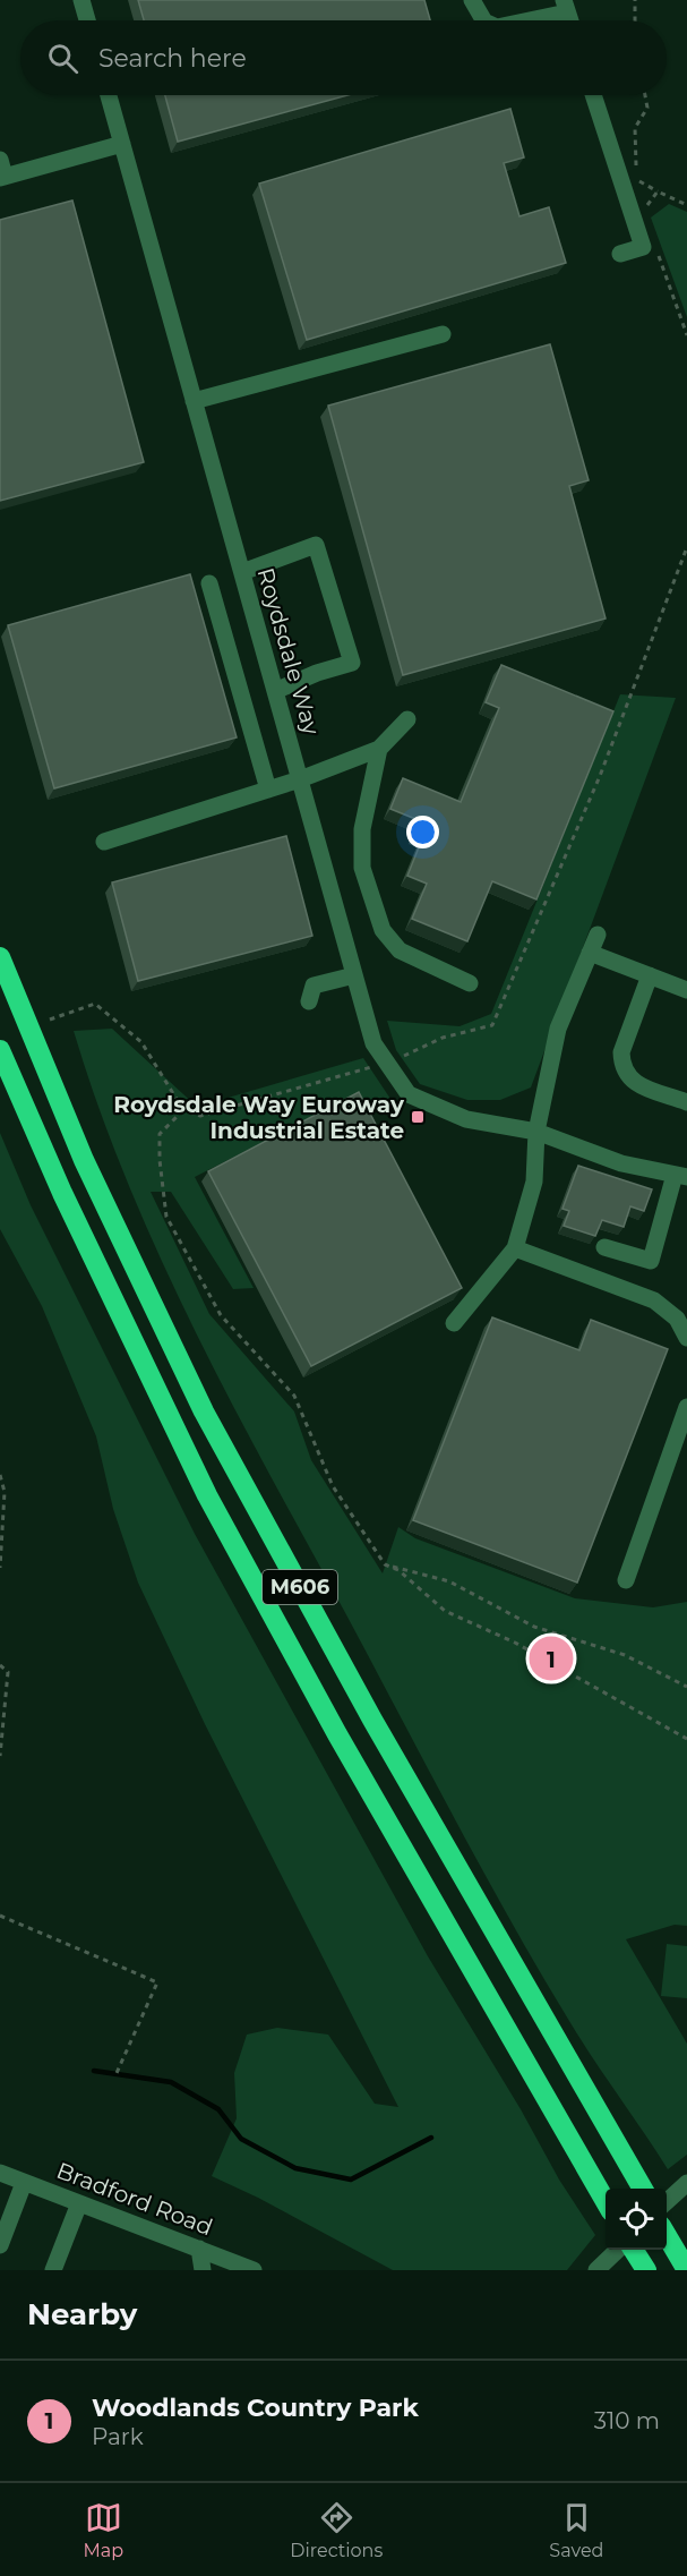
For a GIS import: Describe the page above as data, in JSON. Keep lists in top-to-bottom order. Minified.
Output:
{"streets":{"highway":["M606"],"street":["Roydsdale Way","Bradford Road"]},"places":{"transit":["Roydsdale Way Euroway Industrial Estate"]},"page":{"search":"Search here","pins":"1","heading":"Nearby","list":[{"mark":"1","name":"Woodlands Country Park","note":"Park","value":"310 m"}],"nav":["Map","Directions","Saved"]}}
